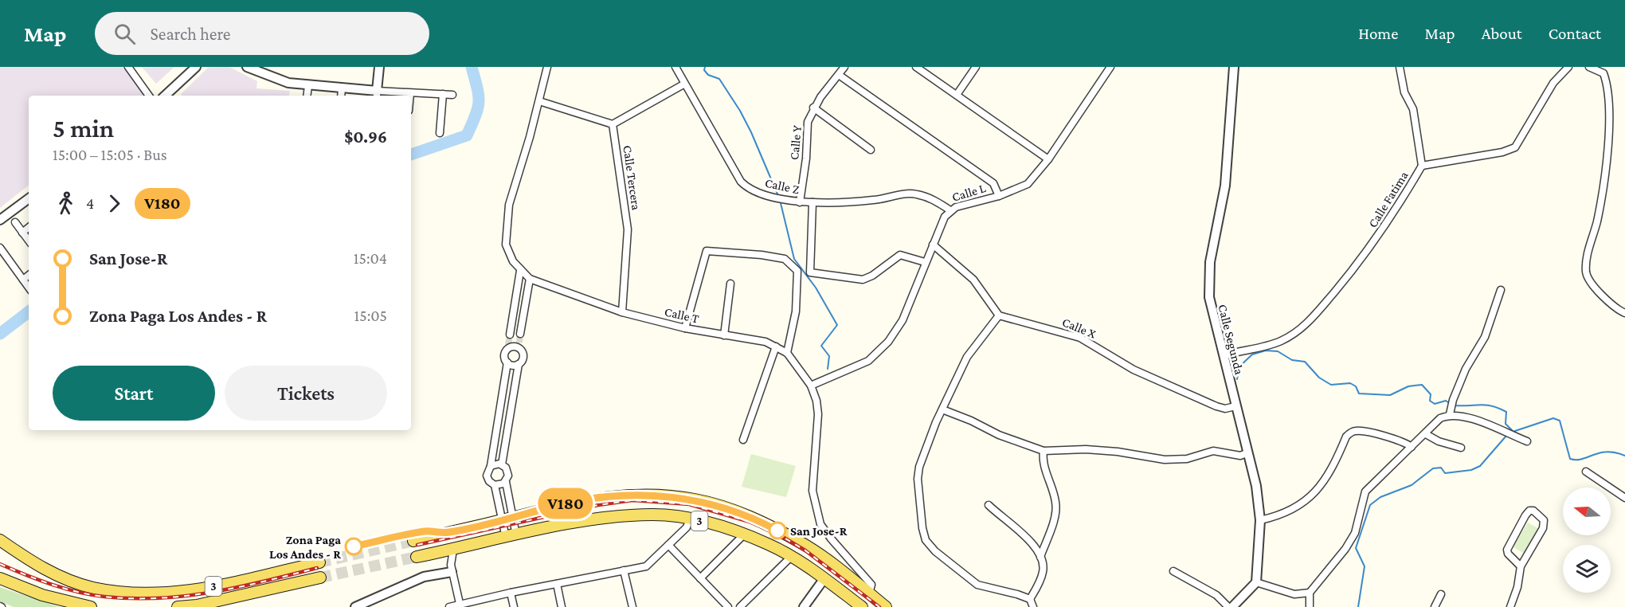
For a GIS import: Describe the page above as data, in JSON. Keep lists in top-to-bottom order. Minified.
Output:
{"streets":{"main road":["3"],"street":["Calle Y","Calle Tercera","Calle Z","Calle L","Calle Fatima","Calle T","Calle X","Calle Segunda"]},"crossings":[["Calle Y","Calle Z"],["Calle Tercera","Calle T"],["Calle Z","Calle L"],["Calle L","Calle T"],["Calle Fatima","Calle Segunda"],["Calle T","3"],["Calle X","Calle Segunda"]],"places":["San Jose-R","Zona Paga Los Andes - R"],"lines":["bus line V180"],"north":"left","page":{"header":"Map","search":"Search here","nav":["Home","Map","About","Contact"],"on_map":"V180","heading":["5 min","15:00 – 15:05 · Bus","$0.96"],"legs":["4","V180"],"list":[{"name":"San Jose-R","value":"15:04"},{"name":"Zona Paga Los Andes - R","value":"15:05"}],"buttons":["Start","Tickets"]}}
